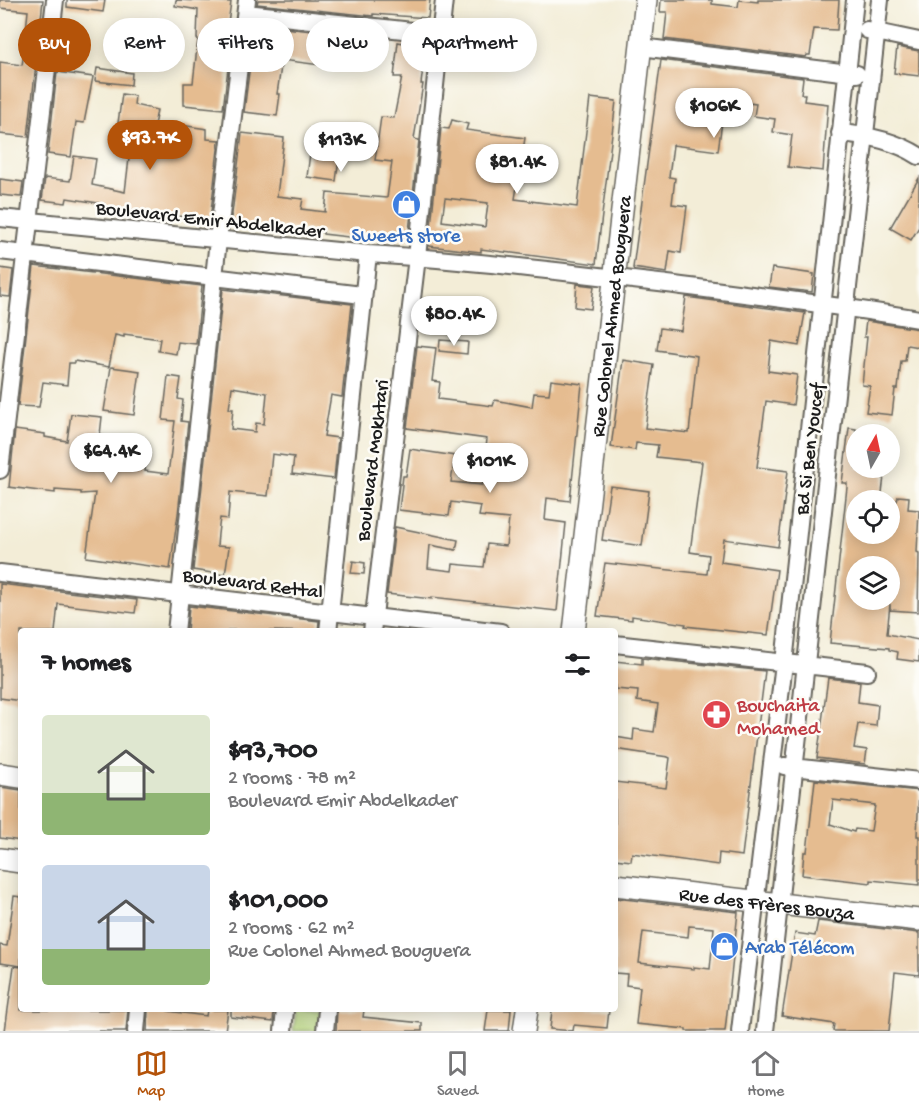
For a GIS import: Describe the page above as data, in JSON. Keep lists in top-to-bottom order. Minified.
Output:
{"streets":{"main road":["Rue Colonel Ahmed Bouguera","Rue des Frères Bouza"],"street":["Boulevard Emir Abdelkader","Bd Si Ben Youcef","Boulevard Mokhtari","Boulevard Rettal"]},"crossings":[["Boulevard Emir Abdelkader","Rue Colonel Ahmed Bouguera"],["Boulevard Emir Abdelkader","Bd Si Ben Youcef"],["Boulevard Emir Abdelkader","Boulevard Mokhtari"],["Bd Si Ben Youcef","Rue des Frères Bouza"],["Boulevard Mokhtari","Boulevard Rettal"]],"places":{"shop":["Sweets store","Arab Télécom"],"pharmacy":["Bouchaita Mohamed"]},"north":"top","page":{"chip":["Buy","Rent","Filters","New","Apartment"],"price":["$106K","$93.7K","$113K","$81.4K","$80.4K","$64.4K","$101K"],"heading":"7 homes","list":[{"name":"$93,700","note":"2 rooms · 78 m² · Boulevard Emir Abdelkader"},{"name":"$101,000","note":"2 rooms · 62 m² · Rue Colonel Ahmed Bouguera"}],"tabs":["Map","Saved","Home"]}}
